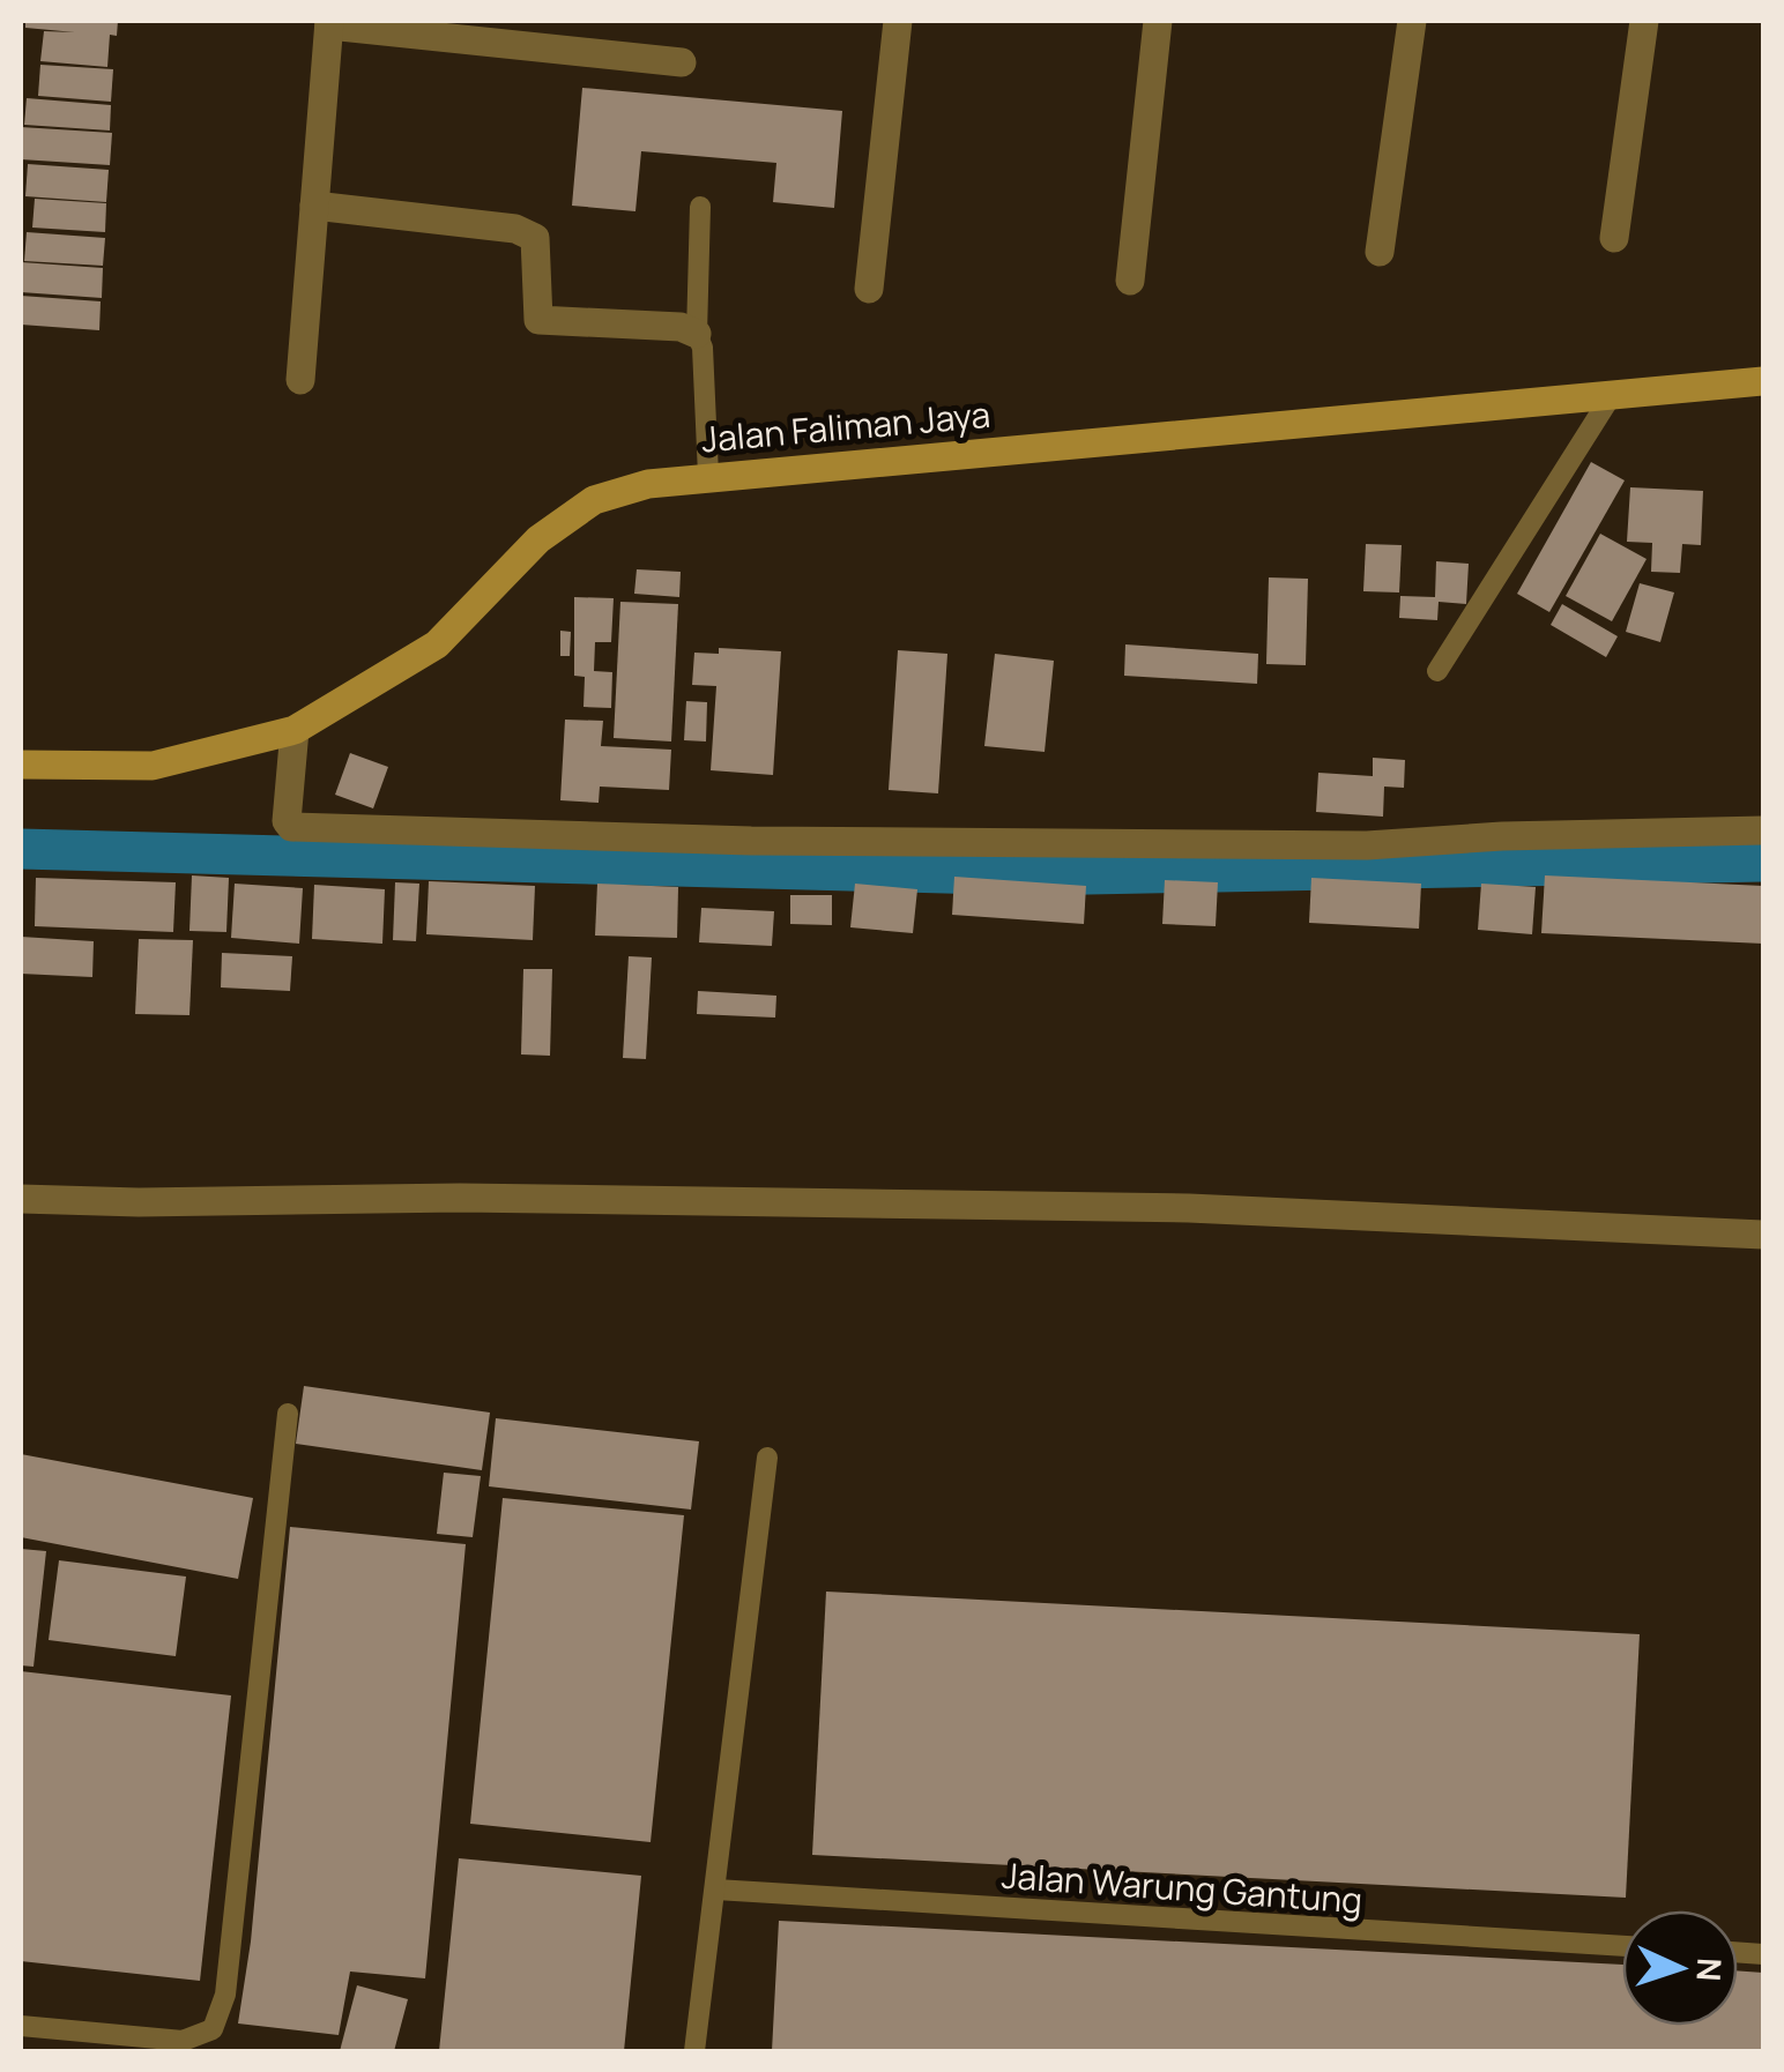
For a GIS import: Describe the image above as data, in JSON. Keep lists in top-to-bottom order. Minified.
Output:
{"streets":{"street":["Jalan Faliman Jaya"],"lane":["Jalan Warung Gantung"]},"north":"right"}
